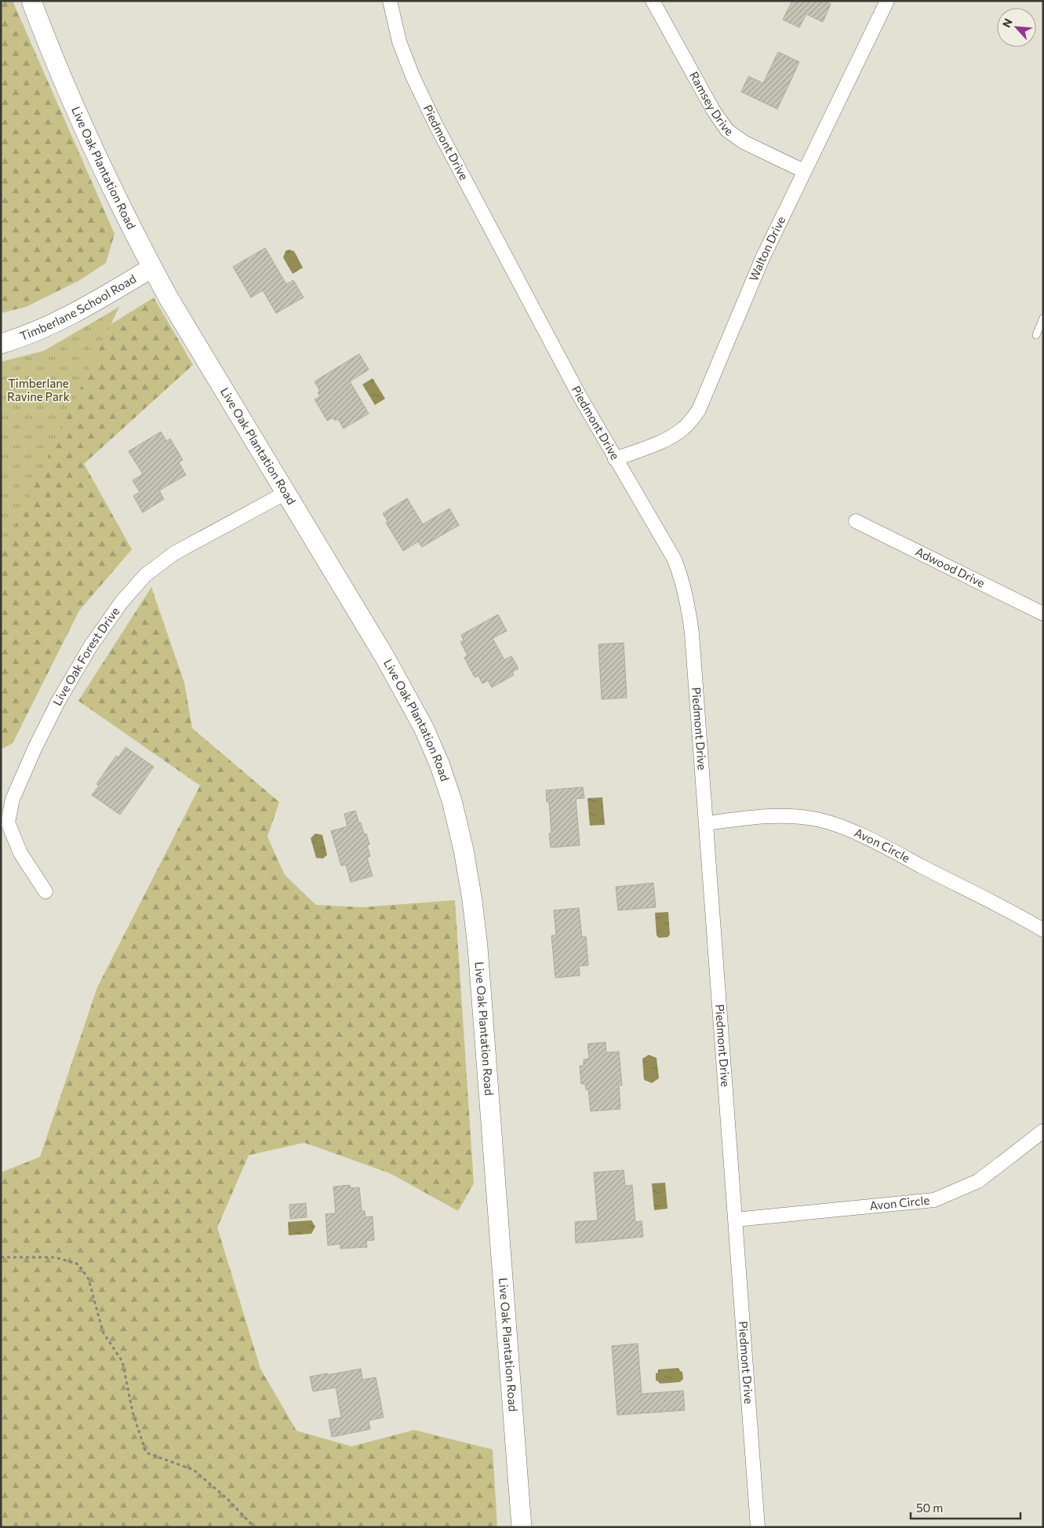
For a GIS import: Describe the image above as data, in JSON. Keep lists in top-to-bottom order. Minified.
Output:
{"streets":{"street":["Ramsey Drive","Piedmont Drive","Live Oak Plantation Road","Walton Drive","Timberlane School Road","Adwood Drive","Live Oak Forest Drive","Avon Circle"]},"crossings":[["Ramsey Drive","Walton Drive"],["Piedmont Drive","Walton Drive"],["Piedmont Drive","Avon Circle"],["Live Oak Plantation Road","Timberlane School Road"],["Live Oak Plantation Road","Live Oak Forest Drive"]],"parks":["Timberlane Ravine Park"],"scale_bar":"50 m","north":"top left"}
